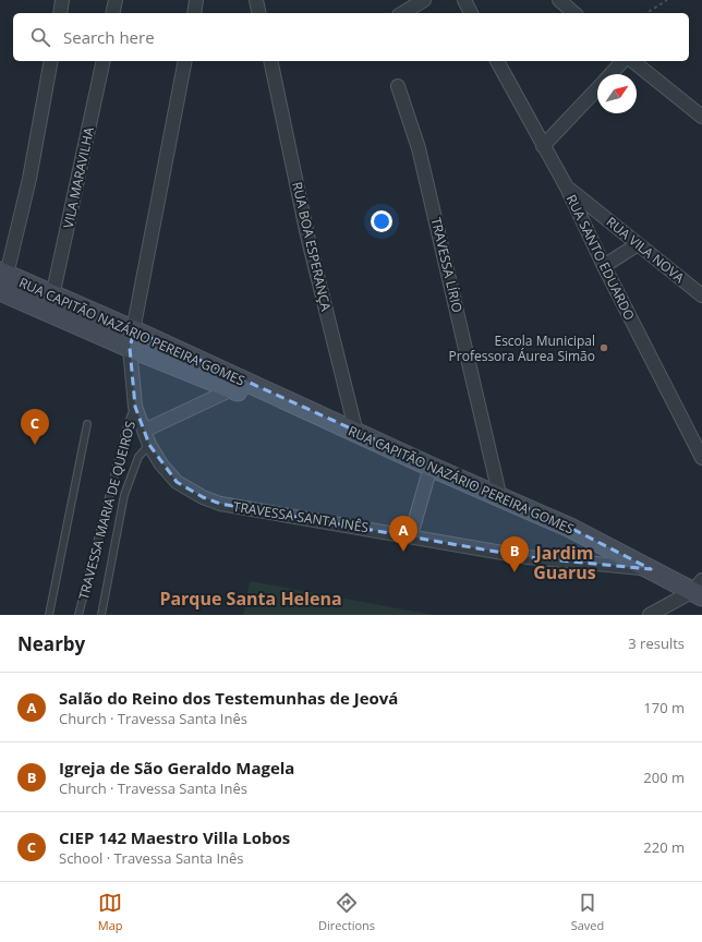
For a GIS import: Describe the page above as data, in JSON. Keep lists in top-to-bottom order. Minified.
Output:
{"streets":{"main road":["RUA CAPITÃO NAZÁRIO PEREIRA GOMES"],"street":["VILA MARAVILHA","RUA BOA ESPERANÇA","RUA VILA NOVA","RUA SANTO EDUARDO","TRAVESSA LÍRIO","TRAVESSA SANTA INÊS"],"lane":["TRAVESSA MARIA DE QUEIROS"]},"crossings":[["VILA MARAVILHA","RUA CAPITÃO NAZÁRIO PEREIRA GOMES"],["RUA BOA ESPERANÇA","RUA CAPITÃO NAZÁRIO PEREIRA GOMES"],["RUA VILA NOVA","RUA SANTO EDUARDO"],["TRAVESSA LÍRIO","RUA CAPITÃO NAZÁRIO PEREIRA GOMES"],["RUA CAPITÃO NAZÁRIO PEREIRA GOMES","TRAVESSA SANTA INÊS"],["TRAVESSA MARIA DE QUEIROS","TRAVESSA SANTA INÊS"]],"districts":["Jardim Guarus","Parque Santa Helena"],"places":["Escola Municipal Professora Áurea Simão"],"north":"top right","page":{"search":"Search here","pins":["C","A","B"],"heading":["Nearby","3 results"],"list":[{"mark":"A","name":"Salão do Reino dos Testemunhas de Jeová","note":"Church · Travessa Santa Inês","value":"170 m"},{"mark":"B","name":"Igreja de São Geraldo Magela","note":"Church · Travessa Santa Inês","value":"200 m"},{"mark":"C","name":"CIEP 142 Maestro Villa Lobos","note":"School · Travessa Santa Inês","value":"220 m"}],"nav":["Map","Directions","Saved"]}}
